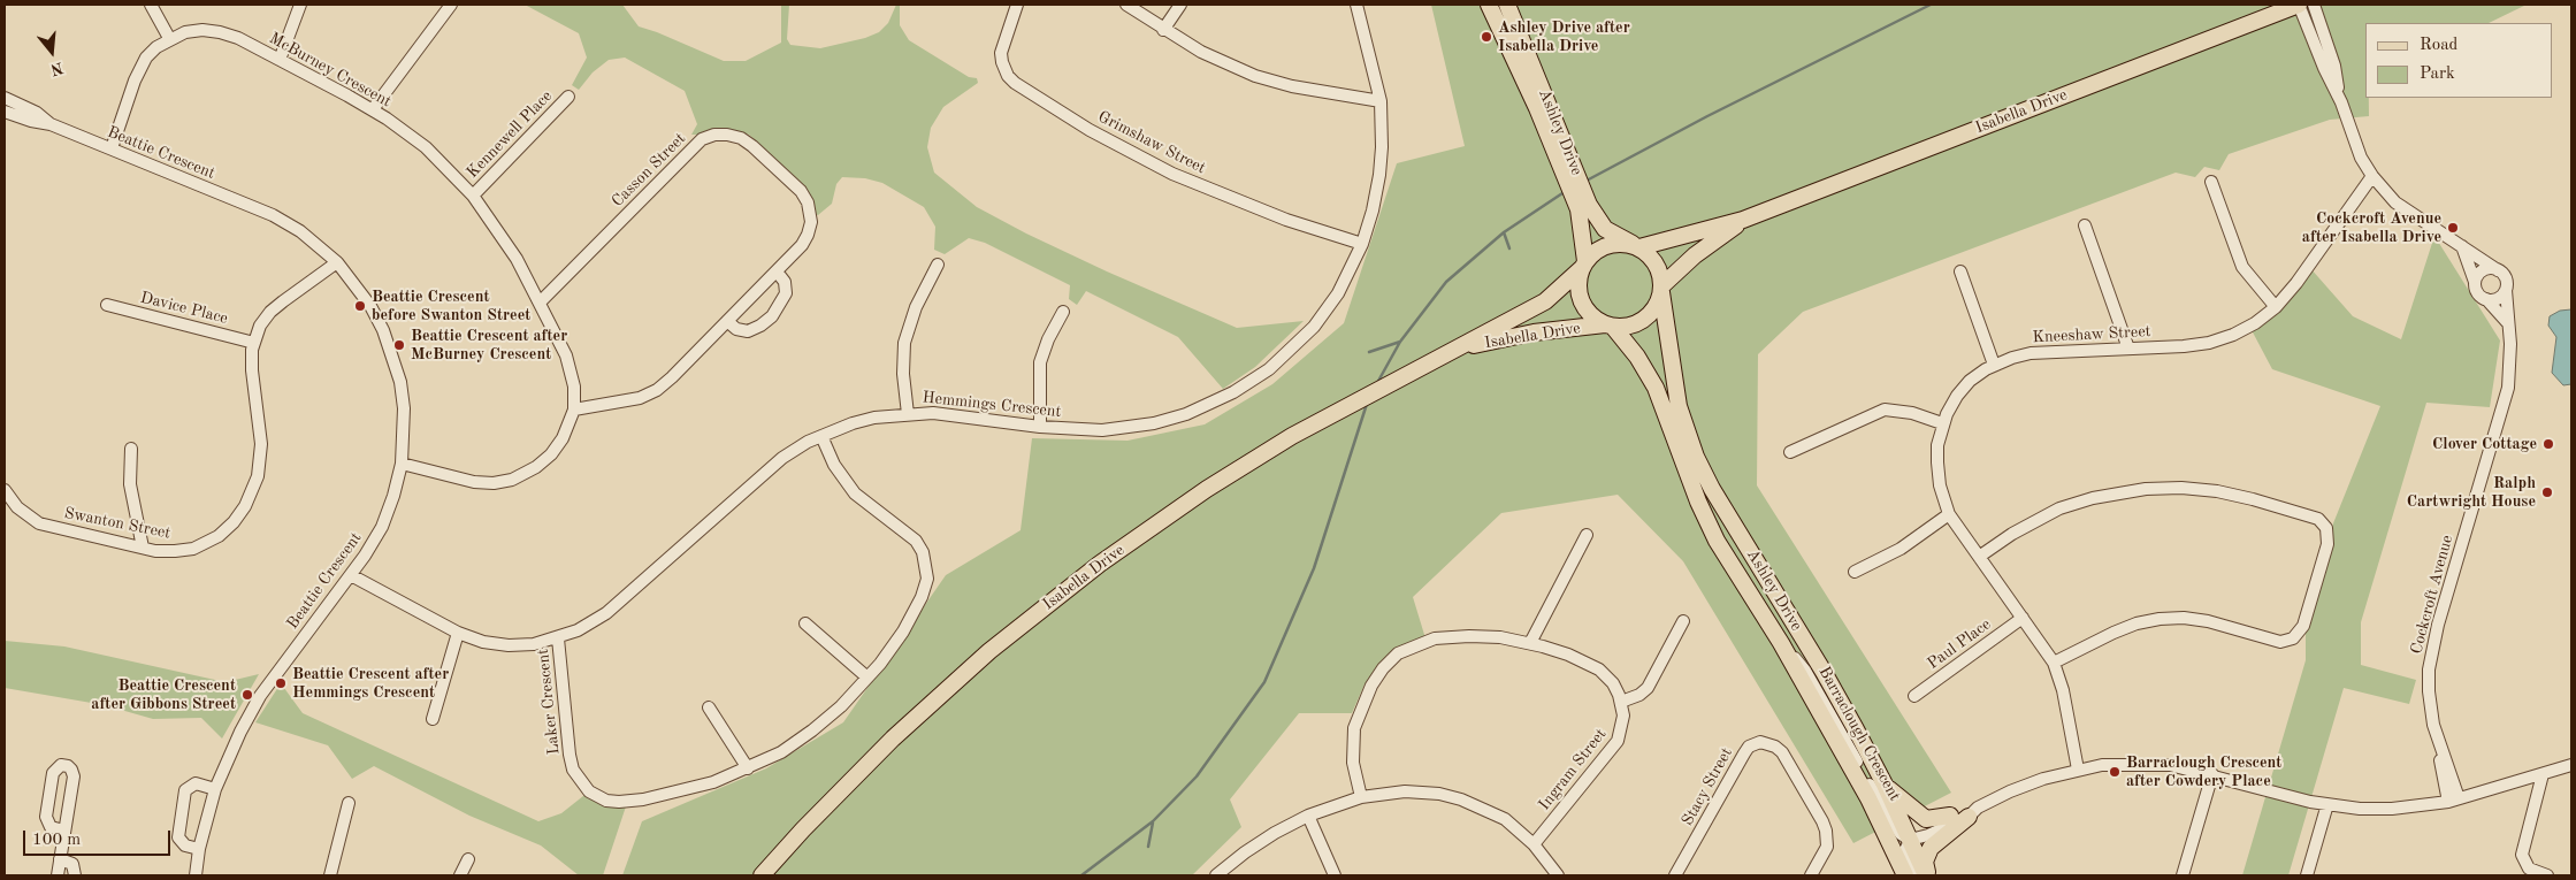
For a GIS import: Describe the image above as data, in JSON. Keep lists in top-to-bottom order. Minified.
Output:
{"streets":{"main road":["Isabella Drive","Ashley Drive"],"street":["McBurney Crescent","Kennewell Place","Grimshaw Street","Beattie Crescent","Casson Street","Davice Place","Kneeshaw Street","Hemmings Crescent","Swanton Street","Cockcroft Avenue","Paul Place","Laker Crescent","Barraclough Crescent","Ingram Street","Stacy Street"]},"crossings":[["McBurney Crescent","Kennewell Place"],["McBurney Crescent","Beattie Crescent"],["McBurney Crescent","Casson Street"],["Isabella Drive","Ashley Drive"],["Ashley Drive","Barraclough Crescent"],["Grimshaw Street","Hemmings Crescent"],["Beattie Crescent","Hemmings Crescent"],["Beattie Crescent","Swanton Street"],["Davice Place","Swanton Street"],["Kneeshaw Street","Paul Place"],["Hemmings Crescent","Laker Crescent"]],"places":["Ashley Drive after Isabella Drive","Cockcroft Avenue after Isabella Drive","Beattie Crescent before Swanton Street","Beattie Crescent after McBurney Crescent","Clover Cottage","Ralph Cartwright House","Beattie Crescent after Hemmings Crescent","Beattie Crescent after Gibbons Street","Barraclough Crescent after Cowdery Place"],"legend":["Road","Park"],"scale_bar":"100 m","north":"bottom"}
